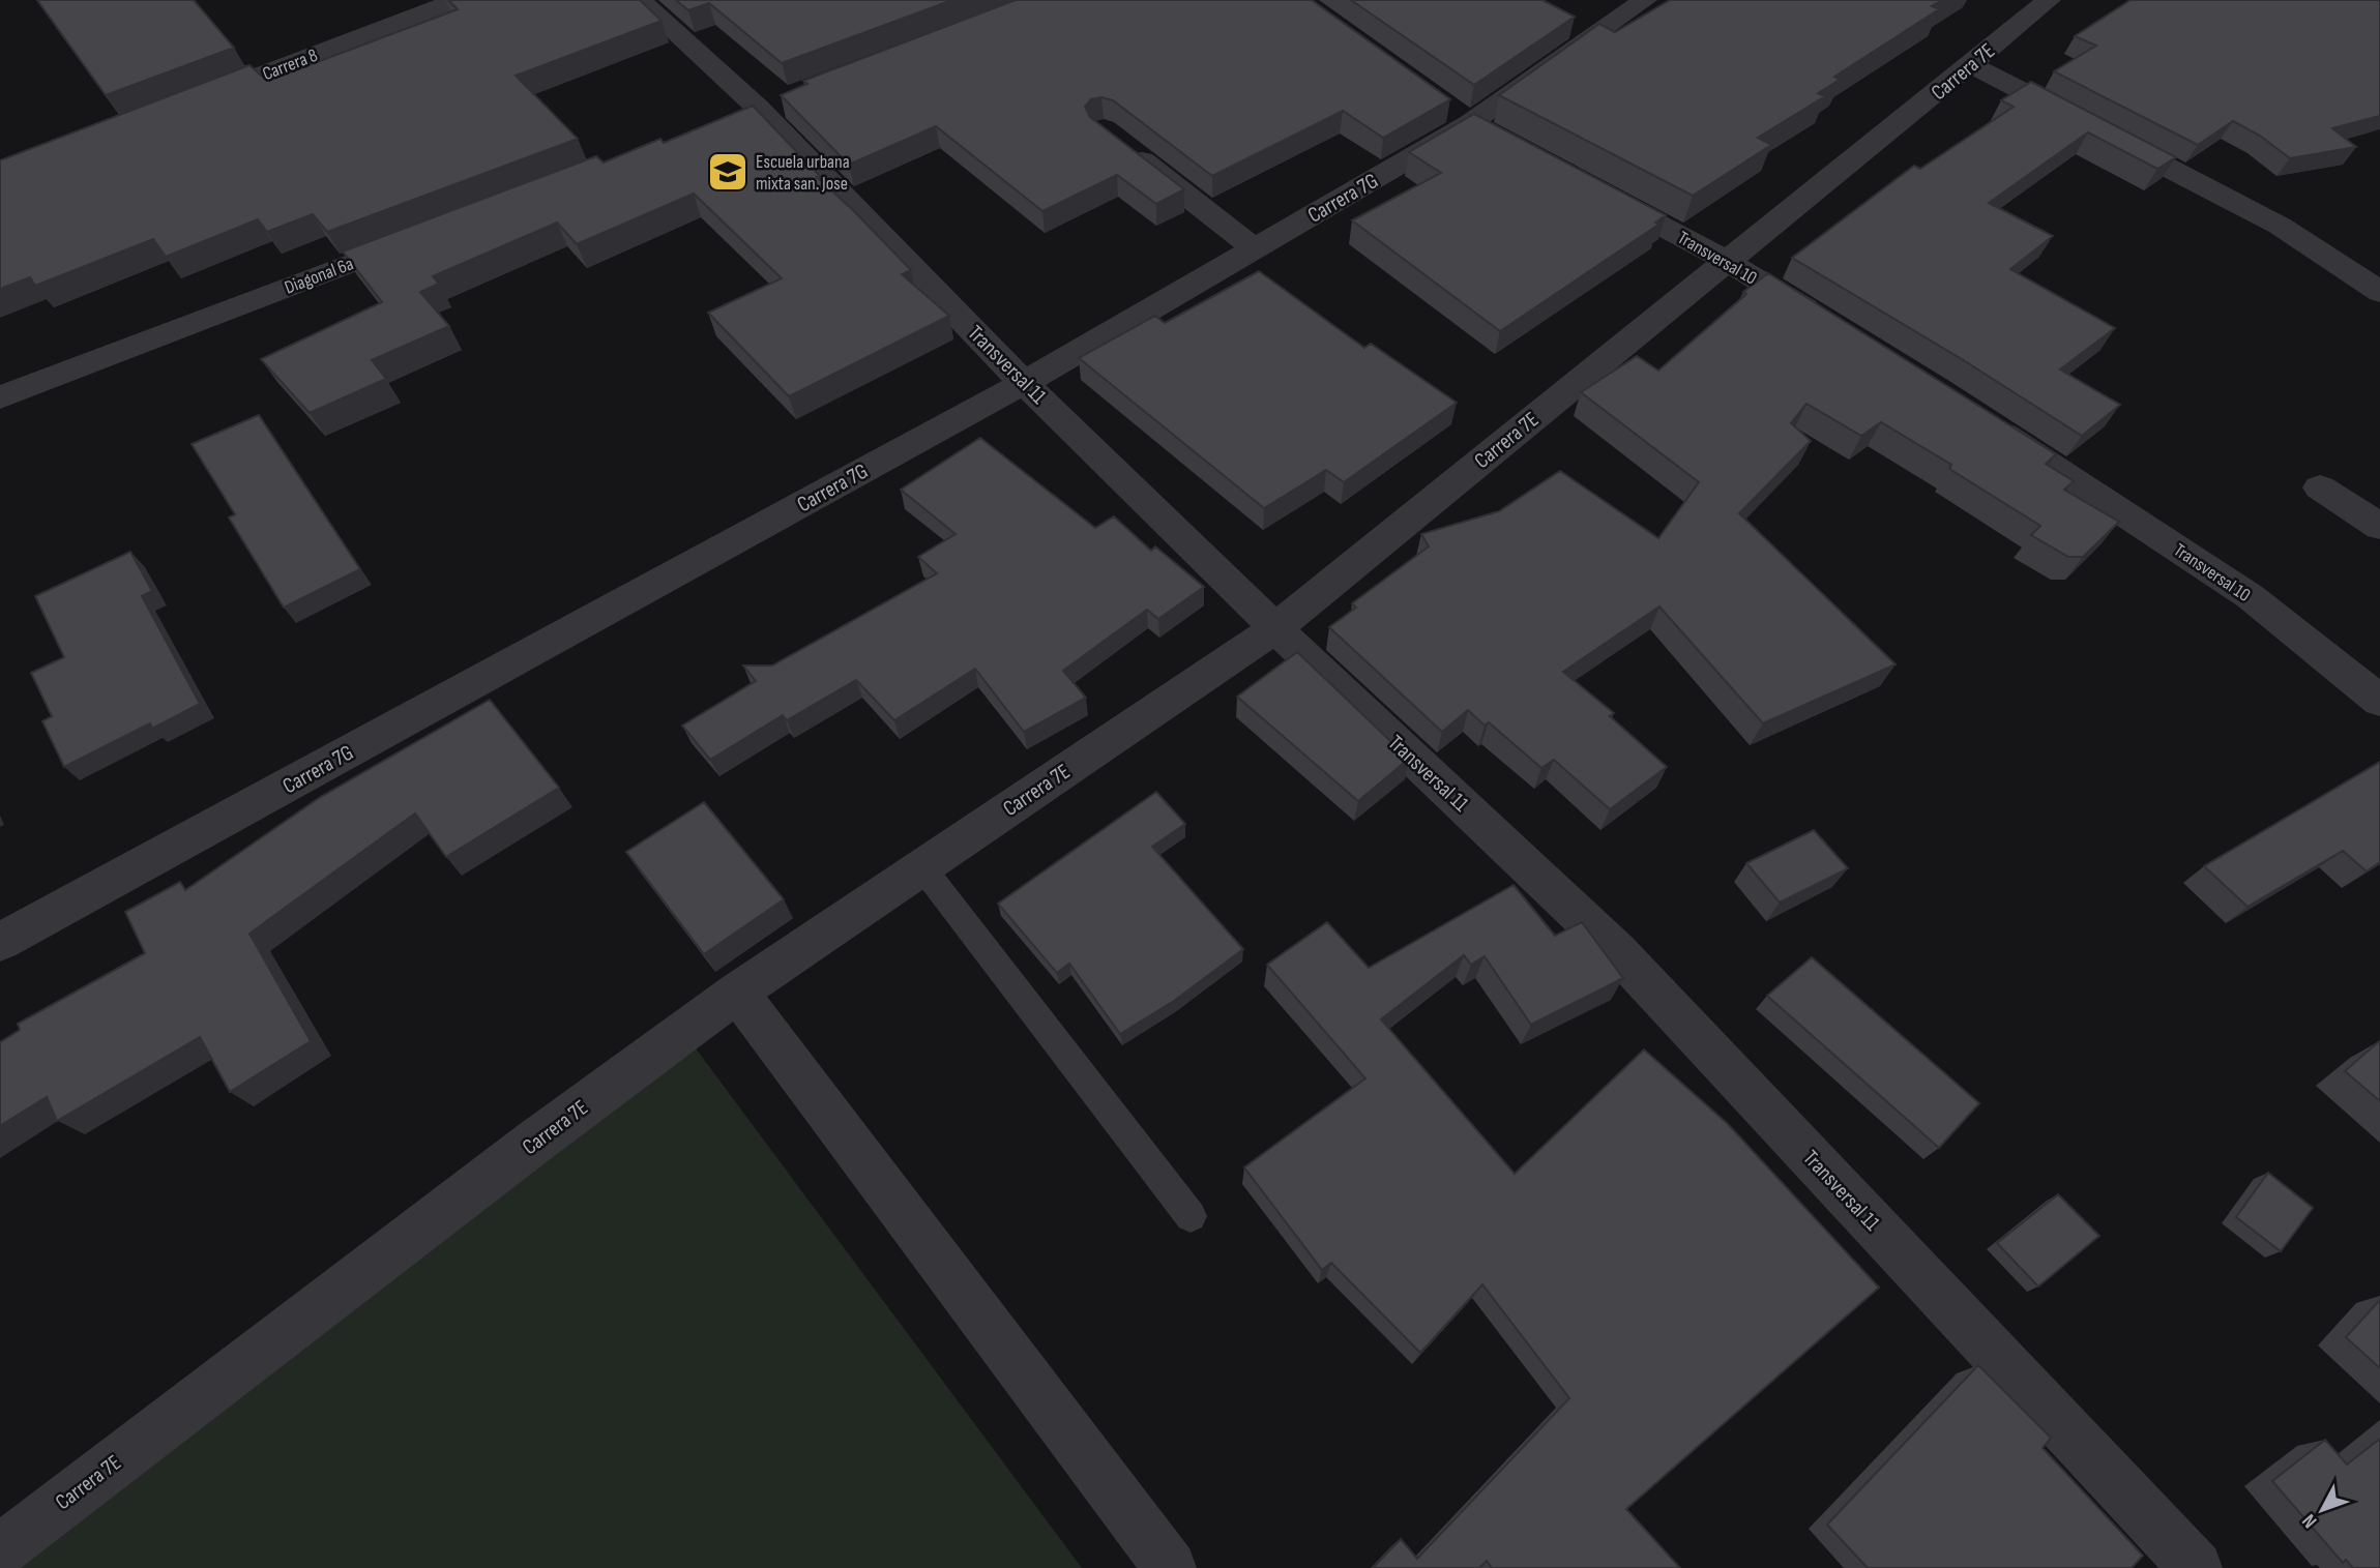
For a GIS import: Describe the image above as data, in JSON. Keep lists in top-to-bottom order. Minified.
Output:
{"streets":{"street":["Carrera 8","Carrera 7E","Carrera 7G","Transversal 10","Diagonal 6a","Transversal 11"]},"crossings":[["Carrera 7E","Transversal 10"],["Carrera 7E","Transversal 11"],["Carrera 7G","Transversal 11"]],"places":{"school or university":["Escuela urbana mixta san. Jose"]},"north":"bottom left"}
